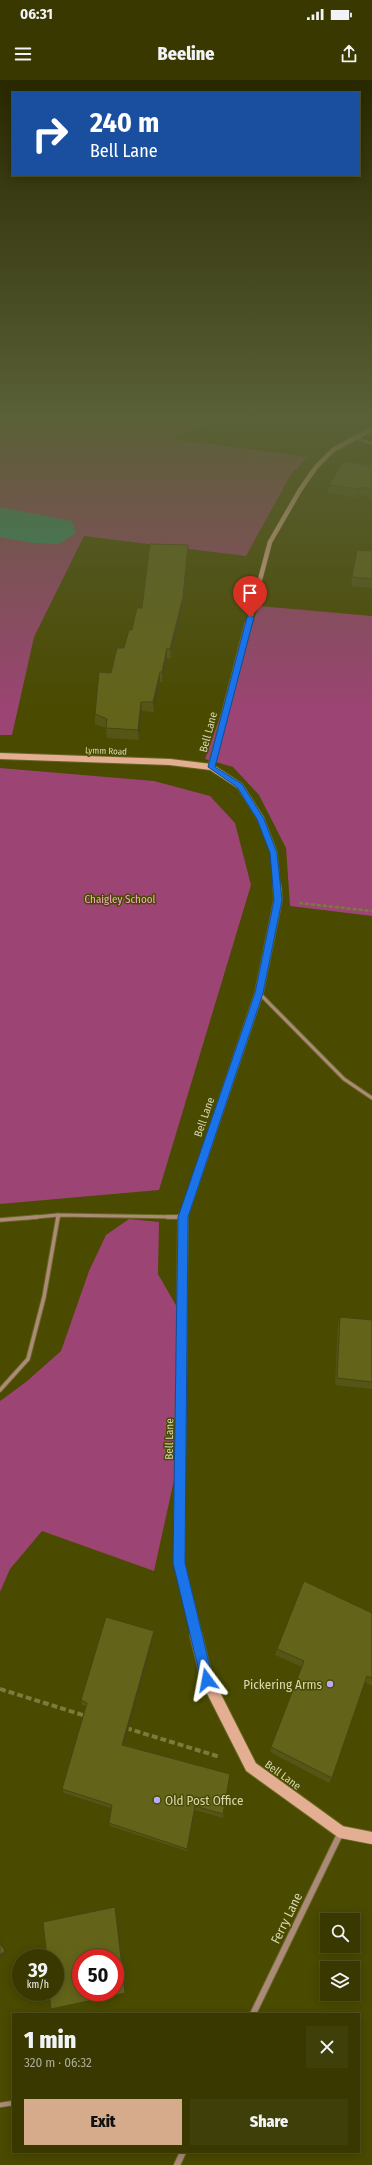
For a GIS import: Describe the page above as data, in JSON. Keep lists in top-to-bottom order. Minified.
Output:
{"streets":{"main road":["Bell Lane","Lymm Road"],"street":["Ferry Lane"]},"crossings":[["Bell Lane","Lymm Road"],["Bell Lane","Ferry Lane"]],"parks":["Chaigley School"],"places":["Pickering Arms","Old Post Office"],"page":{"status":"06:31","header":"Beeline","turn":["240 m","Bell Lane"],"speed":"39 km/h","limit":"50","heading":["1 min","320 m · 06:32"],"buttons":["Exit","Share"]}}
